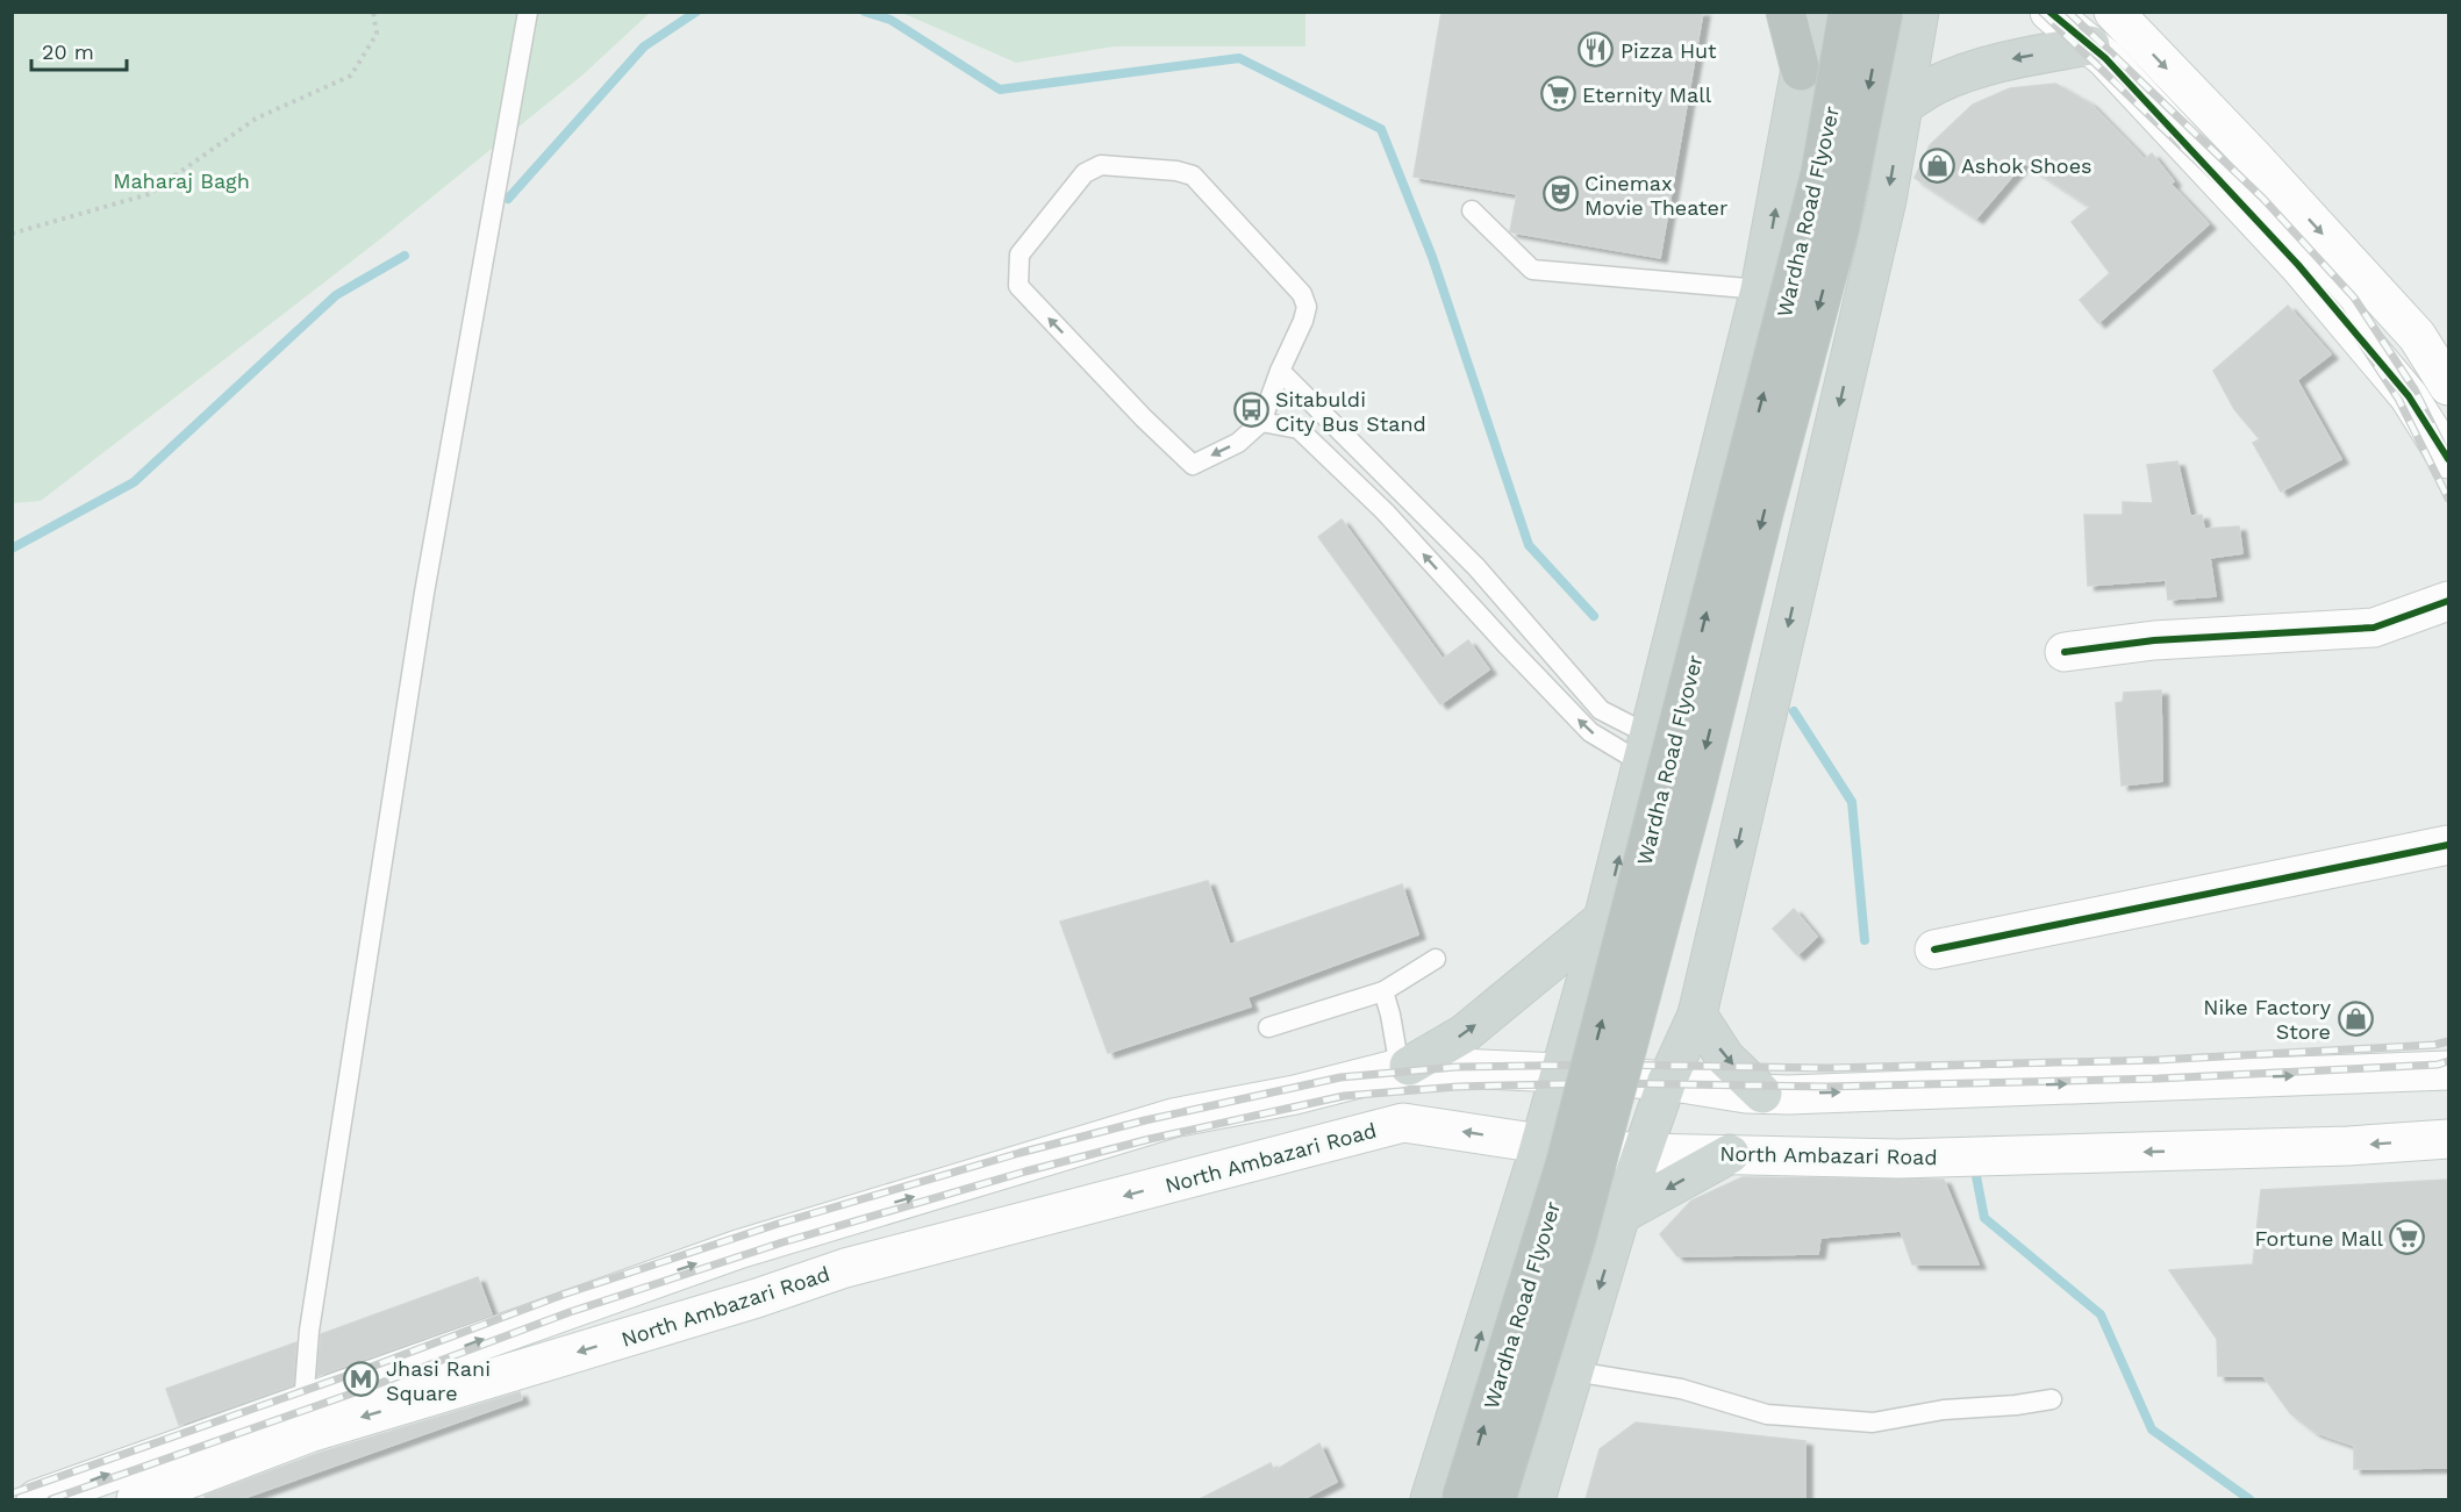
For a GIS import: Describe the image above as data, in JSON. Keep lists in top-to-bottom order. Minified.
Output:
{"streets":{"highway":["Wardha Road Flyover"],"main road":["North Ambazari Road"]},"parks":["Maharaj Bagh"],"places":{"restaurant":["Pizza Hut"],"supermarket":["Eternity Mall","Fortune Mall"],"shop":["Ashok Shoes","Nike Factory Store"],"theatre":["Cinemax Movie Theater"],"bus stop":["Sitabuldi City Bus Stand"],"metro station":["Jhasi Rani Square"]},"scale_bar":"20 m"}
